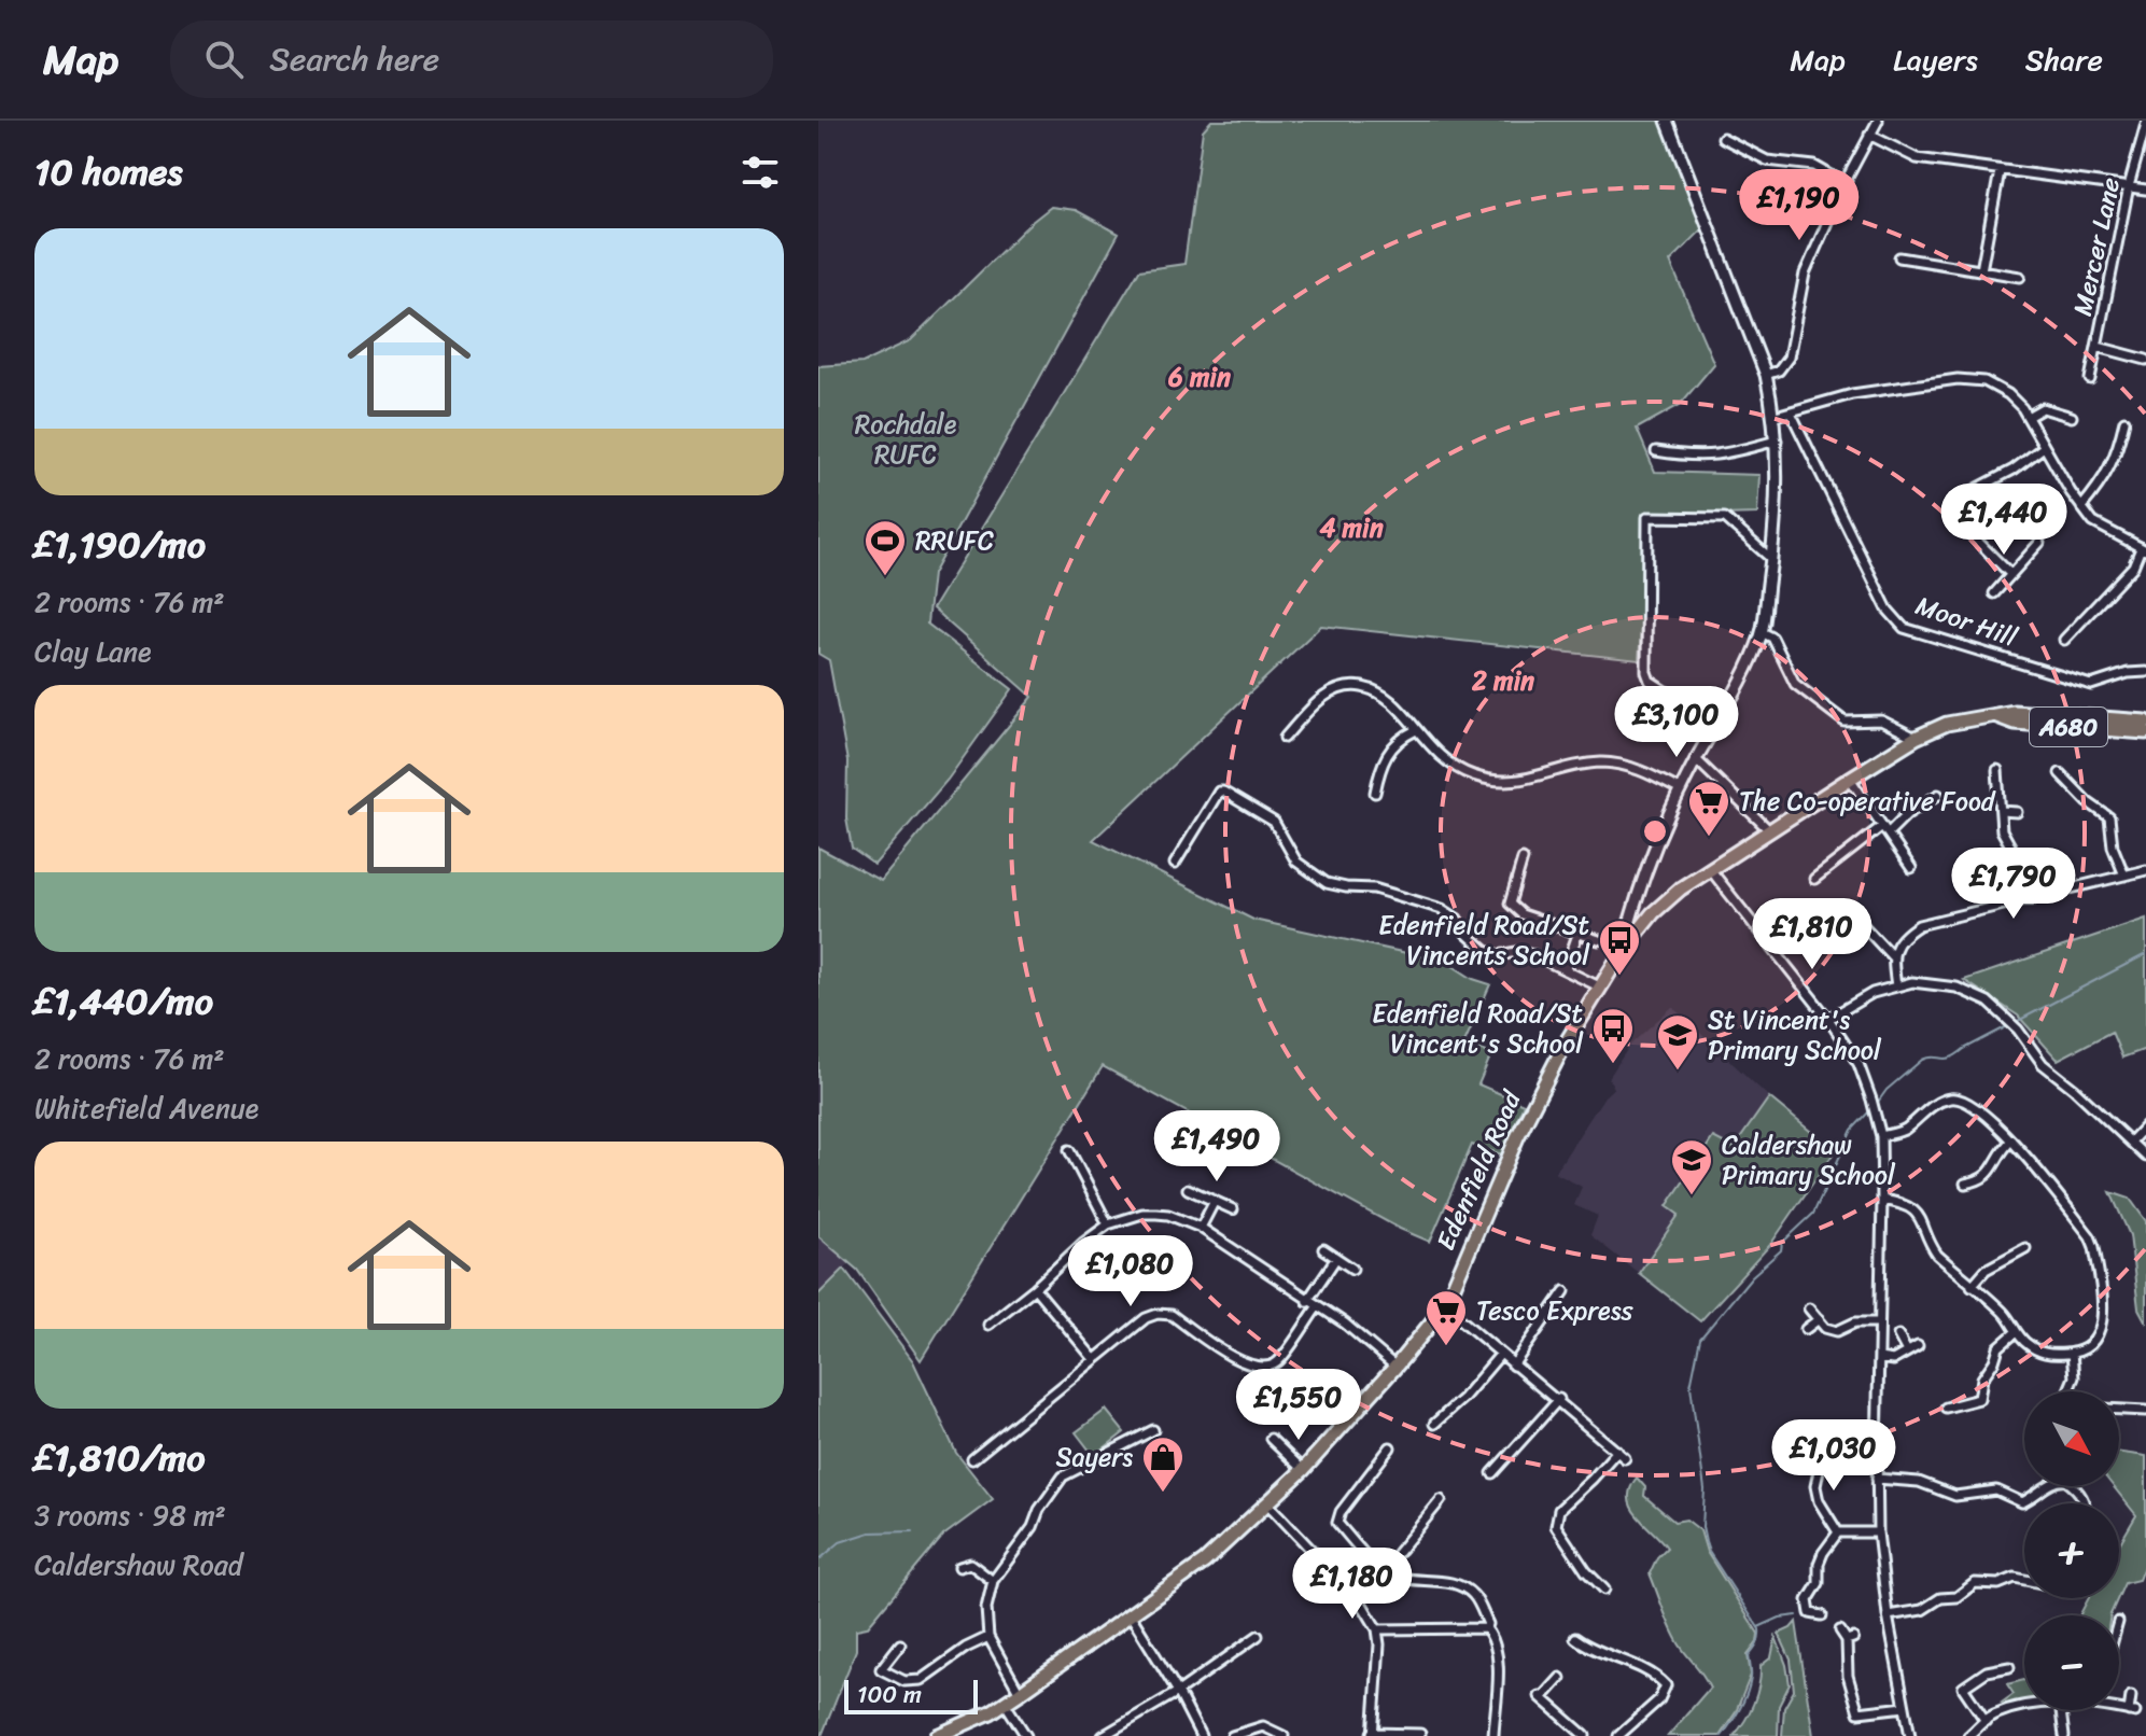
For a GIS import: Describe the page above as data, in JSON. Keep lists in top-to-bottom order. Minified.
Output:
{"streets":{"main road":["A680","Edenfield Road"],"street":["Mercer Lane","Moor Hill"]},"parks":["Rochdale RUFC"],"places":{"sports":["RRUFC"],"supermarket":["The Co-operative Food","Tesco Express"],"bus stop":["Edenfield Road/St Vincents School","Edenfield Road/St Vincent's School"],"school or university":["St Vincent's Primary School","Caldershaw Primary School"],"shop":["Sayers"]},"scale_bar":"100 m","north":"bottom right","page":{"header":"Map","search":"Search here","nav":["Map","Layers","Share"],"heading":"10 homes","price":["£1,190","£1,440","£3,100","£1,790","£1,810","£1,490","£1,080","£1,550","£1,030","£1,180"],"list":[{"name":"£1,190/mo","note":"2 rooms · 76 m² · Clay Lane"},{"name":"£1,440/mo","note":"2 rooms · 76 m² · Whitefield Avenue"},{"name":"£1,810/mo","note":"3 rooms · 98 m² · Caldershaw Road"}],"map_buttons":["+","−"],"scale":"100 m"},"rings":["6 min","4 min","2 min"]}
